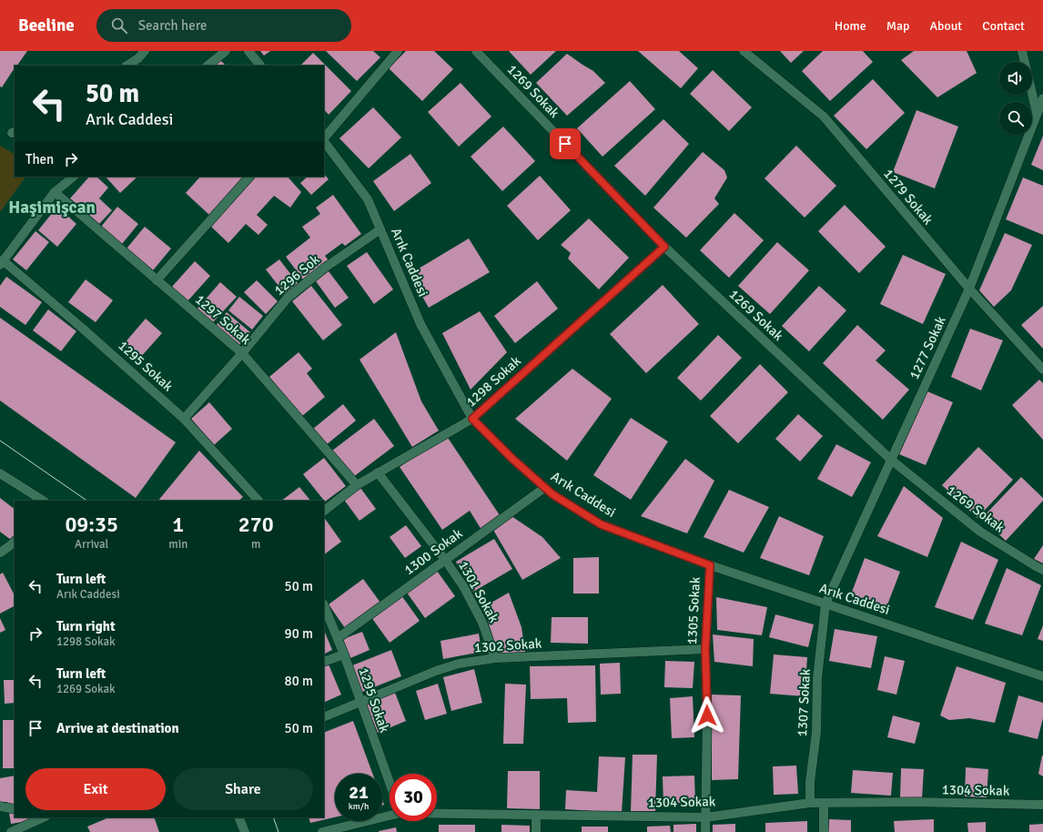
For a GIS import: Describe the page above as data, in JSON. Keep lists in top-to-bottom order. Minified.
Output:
{"streets":{"street":["1269 Sokak","1279 Sokak","Arık Caddesi","1296 Sok","1297 Sokak","1277 Sokak","1295 Sokak","1298 Sokak","1300 Sokak","1301 Sokak","1305 Sokak","1302 Sokak","1307 Sokak","1304 Sokak"]},"crossings":[["1269 Sokak","1277 Sokak"],["1269 Sokak","1298 Sokak"],["1279 Sokak","1277 Sokak"],["Arık Caddesi","1296 Sok"],["Arık Caddesi","1277 Sokak"],["Arık Caddesi","1298 Sokak"],["Arık Caddesi","1300 Sokak"],["Arık Caddesi","1305 Sokak"],["Arık Caddesi","1307 Sokak"],["1296 Sok","1297 Sokak"],["1296 Sok","1295 Sokak"],["1297 Sokak","1298 Sokak"],["1277 Sokak","1307 Sokak"],["1295 Sokak","1300 Sokak"],["1295 Sokak","1302 Sokak"],["1298 Sokak","1301 Sokak"],["1300 Sokak","1301 Sokak"],["1301 Sokak","1302 Sokak"],["1305 Sokak","1302 Sokak"],["1305 Sokak","1304 Sokak"],["1307 Sokak","1304 Sokak"]],"districts":["Haşimişcan"],"page":{"header":"Beeline","search":"Search here","nav":["Home","Map","About","Contact"],"turn":["50 m","Arık Caddesi"],"then":"Then","eta":["09:35","Arrival","1","min","270","m"],"list":[{"name":"Turn left","note":"Arık Caddesi","value":"50 m"},{"name":"Turn right","note":"1298 Sokak","value":"90 m"},{"name":"Turn left","note":"1269 Sokak","value":"80 m"},{"name":"Arrive at destination","value":"50 m"}],"buttons":["Exit","Share"],"speed":"21 km/h","limit":"30"}}
